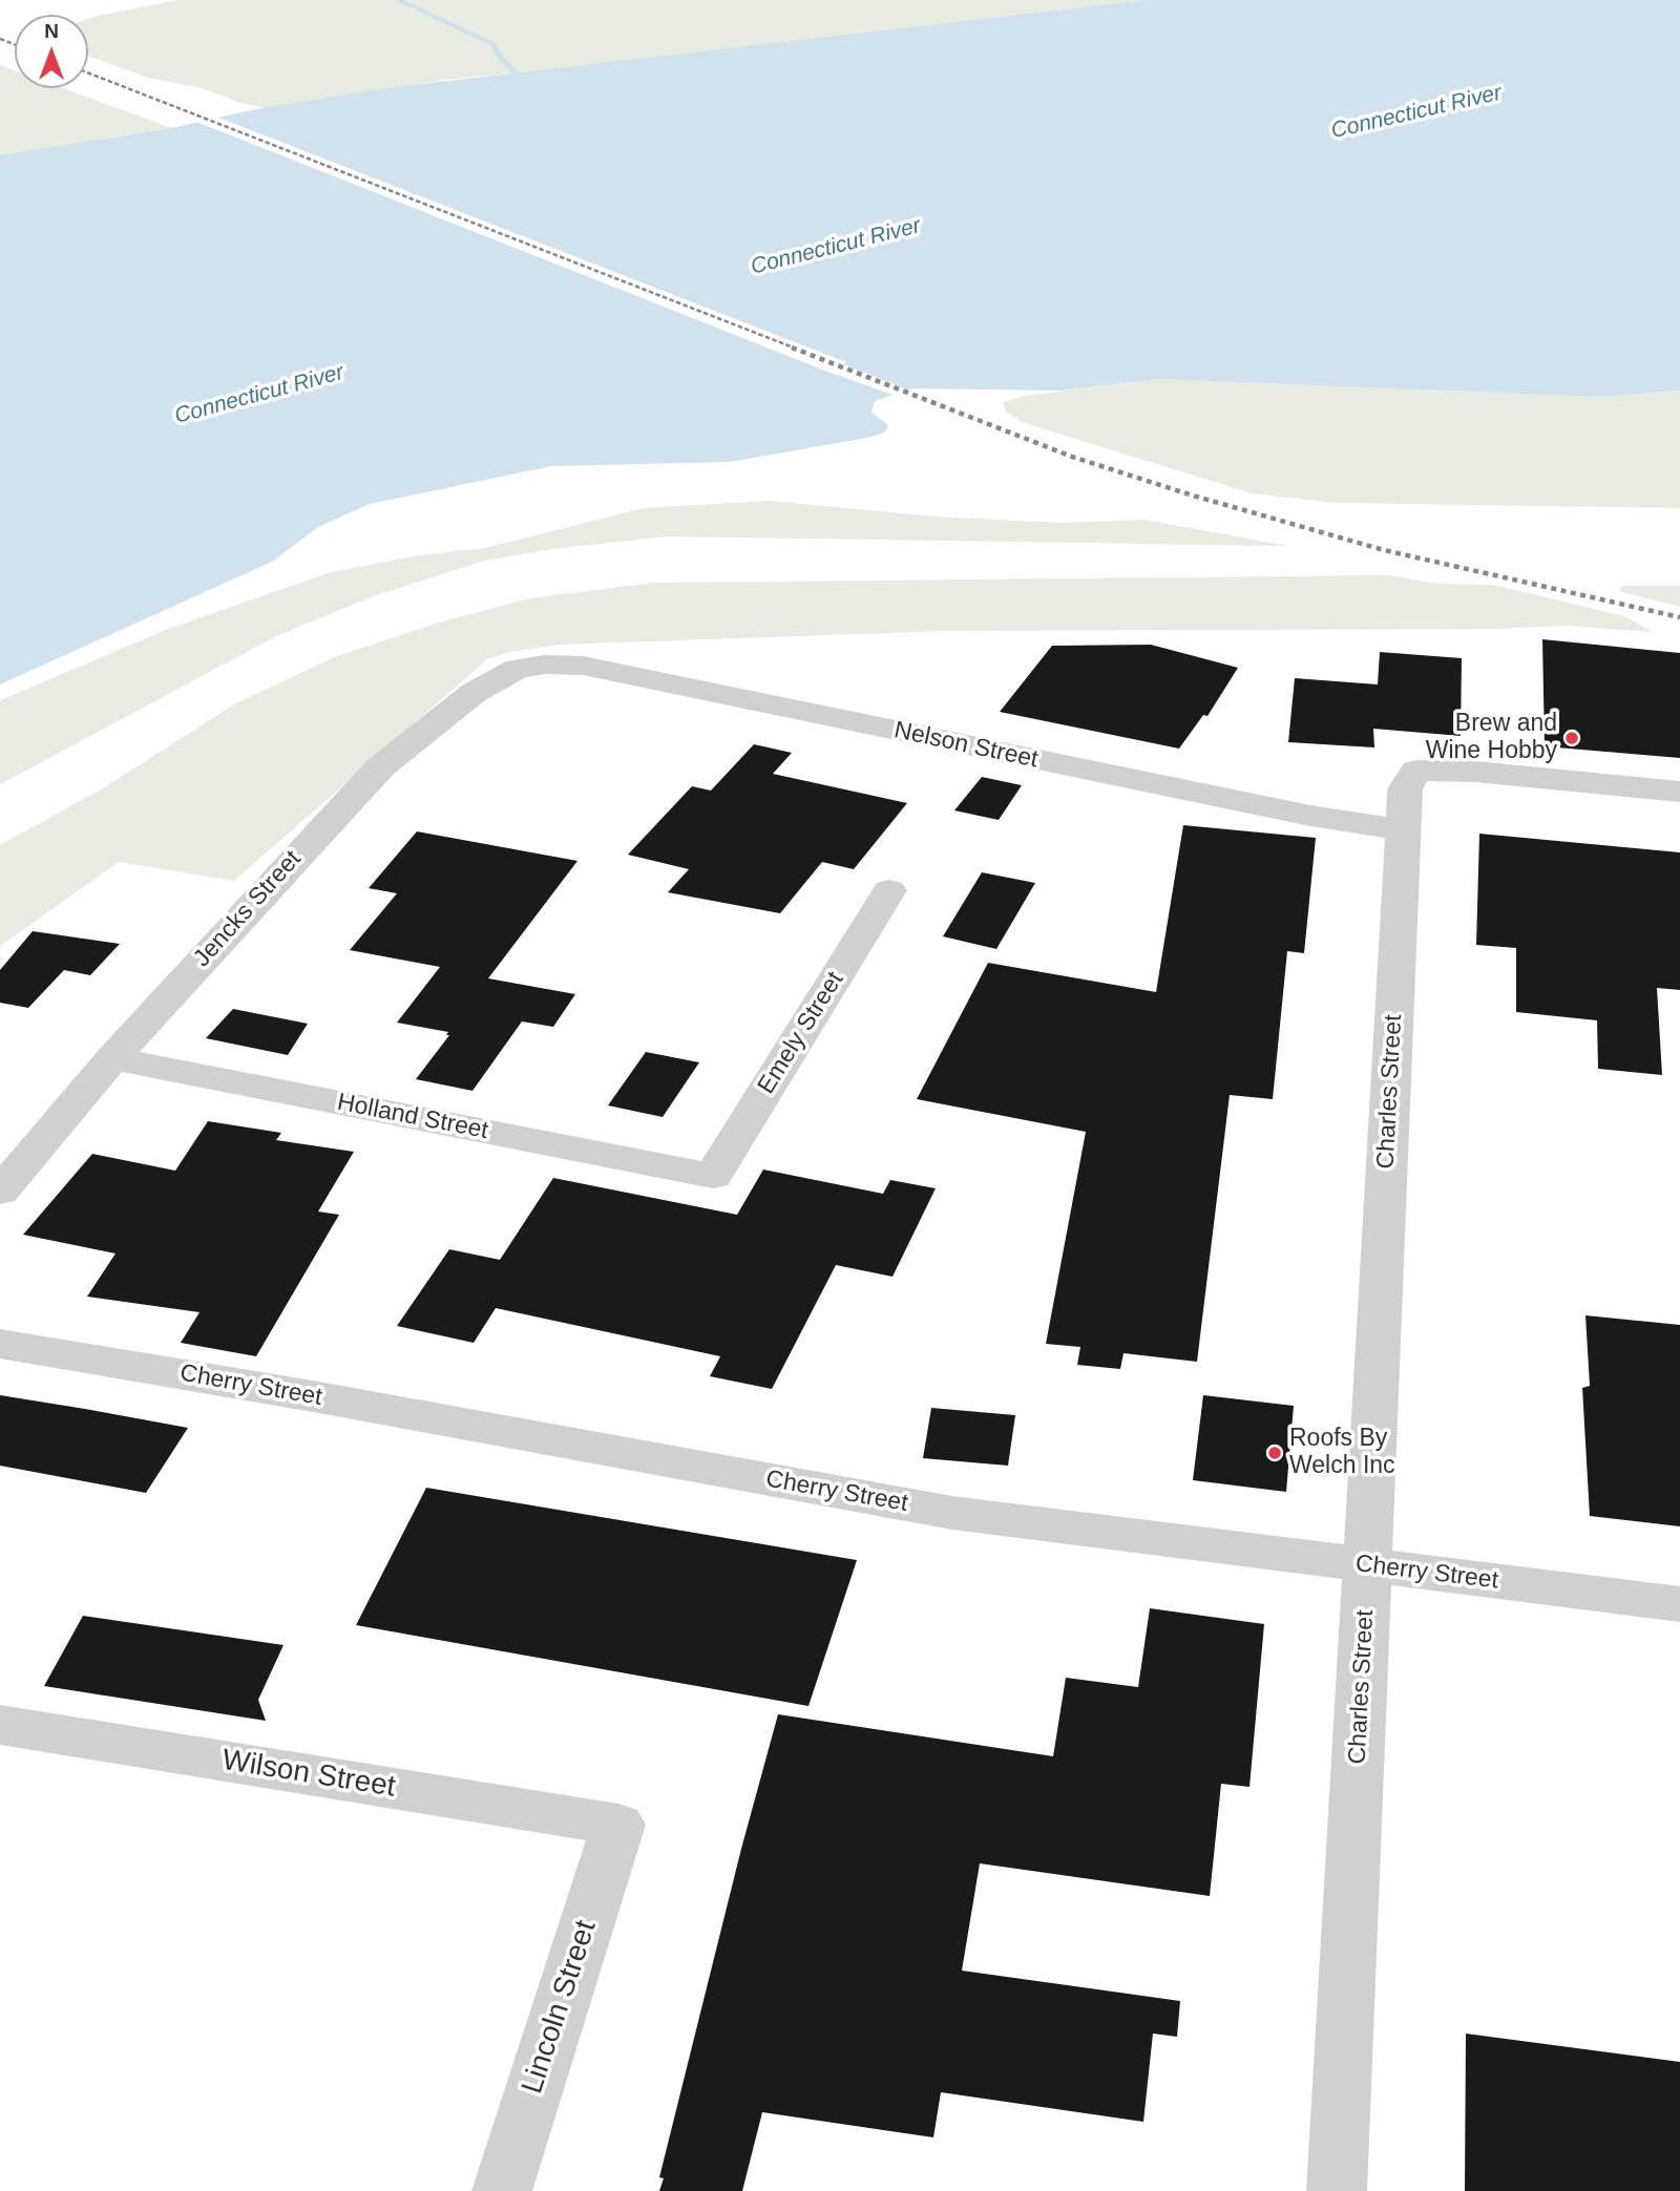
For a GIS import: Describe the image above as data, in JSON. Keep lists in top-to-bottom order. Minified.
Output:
{"streets":{"street":["Nelson Street","Jencks Street","Emely Street","Charles Street","Holland Street","Cherry Street","Wilson Street","Lincoln Street"]},"crossings":[["Nelson Street","Jencks Street"],["Nelson Street","Charles Street"],["Jencks Street","Holland Street"],["Emely Street","Holland Street"],["Charles Street","Cherry Street"],["Wilson Street","Lincoln Street"]],"water":["Connecticut River"],"places":["Brew and Wine Hobby","Roofs By Welch Inc"],"north":"top"}
